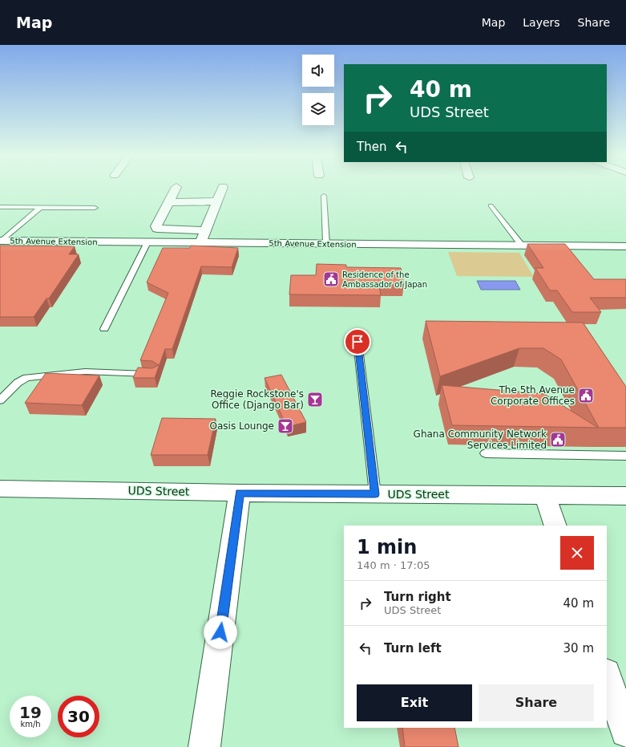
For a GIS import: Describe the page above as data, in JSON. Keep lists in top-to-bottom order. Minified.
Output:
{"streets":{"street":["5th Avenue Extension","UDS Street"]},"places":{"public building":["Residence of the Ambassador of Japan","The 5th Avenue Corporate Offices","Ghana Community Network Services Limited"],"bar":["Reggie Rockstone's Office (Django Bar)","Oasis Lounge"]},"page":{"header":"Map","nav":["Map","Layers","Share"],"turn":["40 m","UDS Street"],"then":"Then","heading":["1 min","140 m · 17:05"],"list":[{"name":"Turn right","note":"UDS Street","value":"40 m"},{"name":"Turn left","value":"30 m"}],"buttons":["Exit","Share"],"speed":"19 km/h","limit":"30"}}
